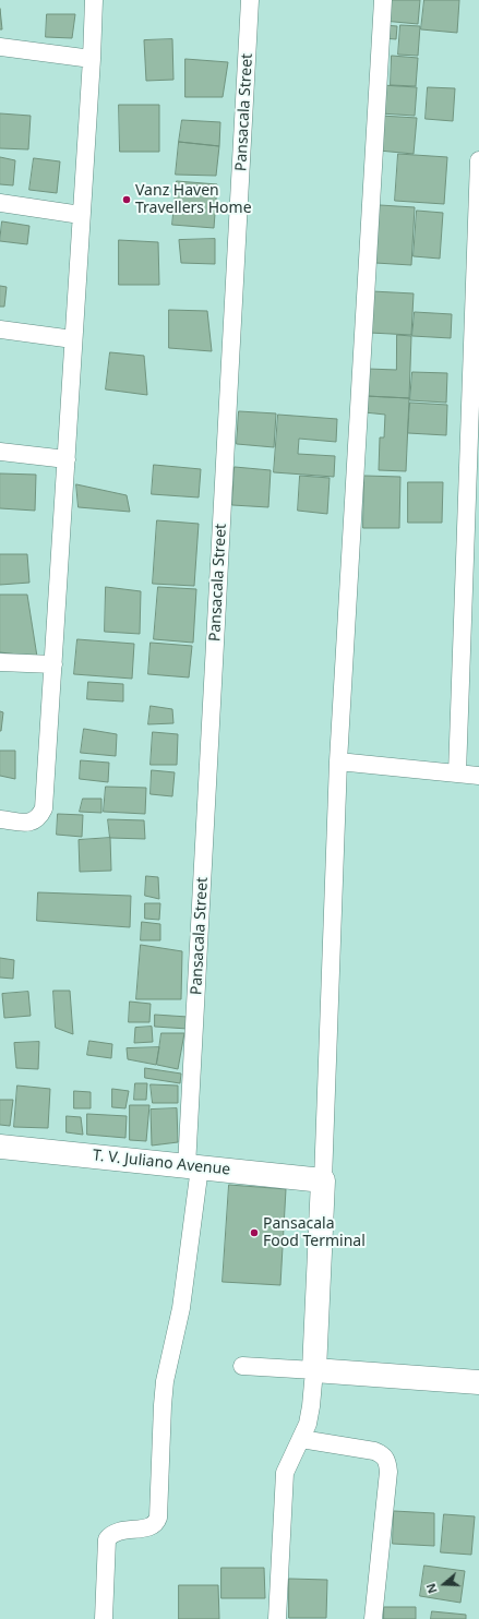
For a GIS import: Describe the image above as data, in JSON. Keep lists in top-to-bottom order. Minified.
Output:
{"streets":{"main road":["T. V. Juliano Avenue"],"street":["Pansacala Street"]},"crossings":[["Pansacala Street","T. V. Juliano Avenue"]],"places":["Vanz Haven Travellers Home","Pansacala Food Terminal"],"north":"left"}
